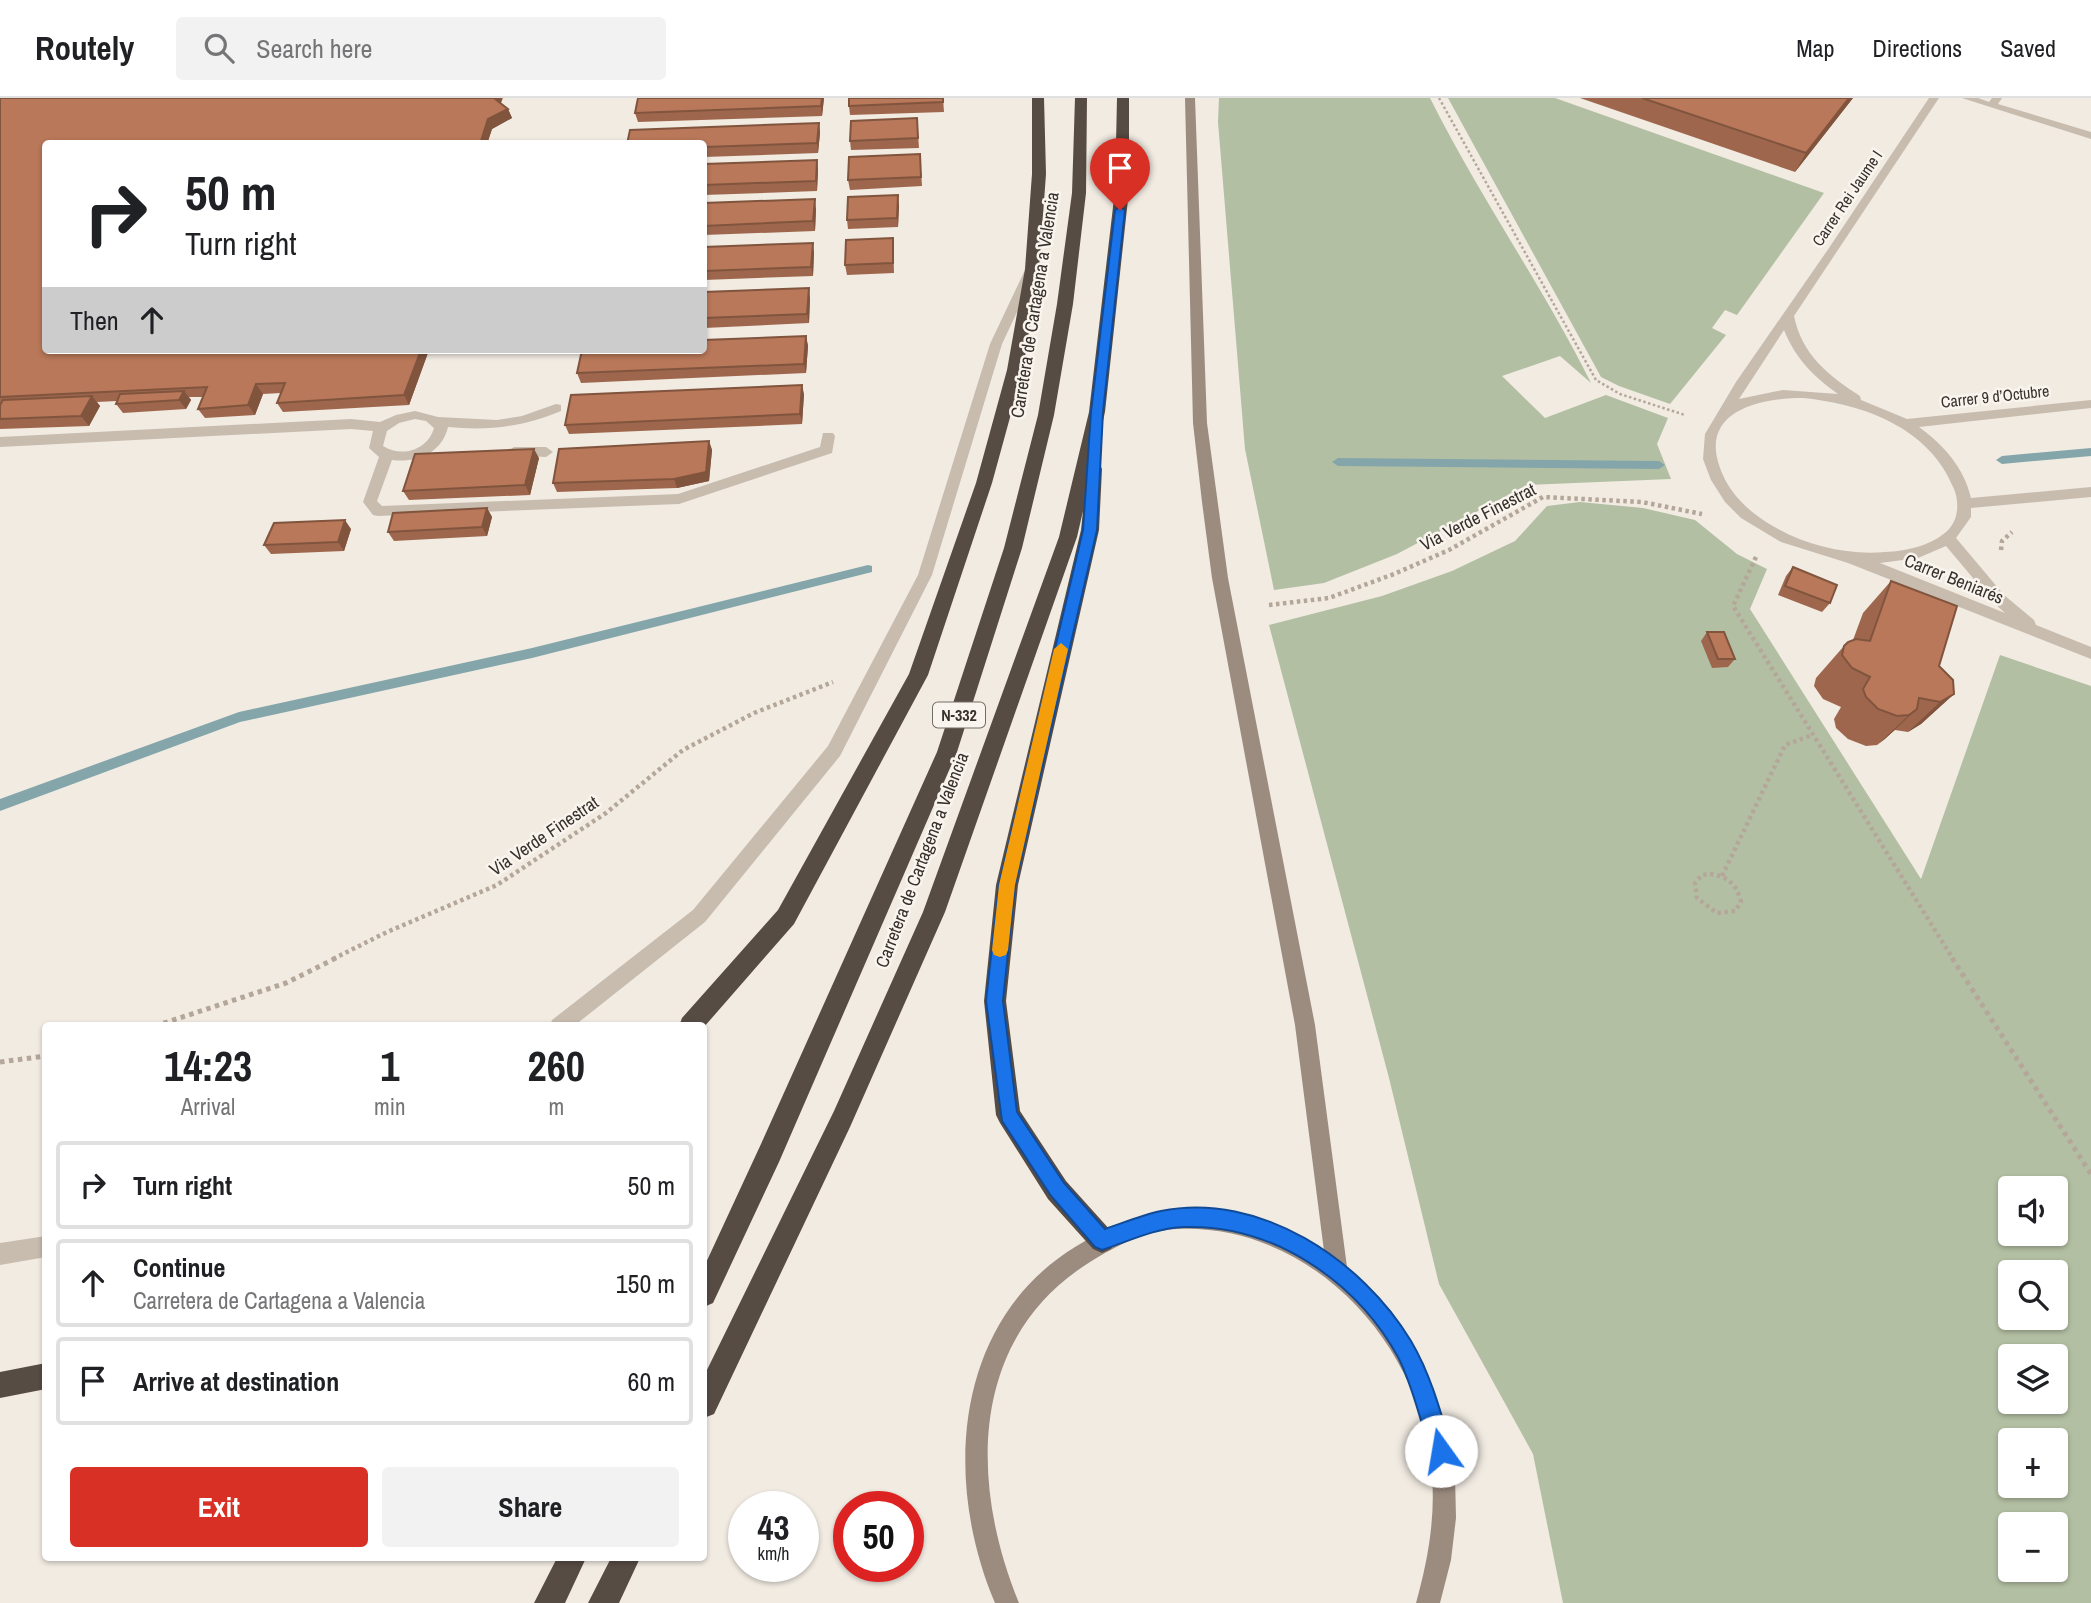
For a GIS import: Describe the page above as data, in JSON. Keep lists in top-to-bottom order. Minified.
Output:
{"streets":{"highway":["Carretera de Cartagena a Valencia","N-332"],"street":["Carrer Rei Jaume I","Carrer 9 d’Octubre","Carrer Beniarés"],"path":["Via Verde Finestrat"]},"crossings":[["Carrer Rei Jaume I","Carrer 9 d’Octubre"],["Carrer Rei Jaume I","Carrer Beniarés"],["Carrer 9 d’Octubre","Carrer Beniarés"]],"page":{"header":"Routely","search":"Search here","nav":["Map","Directions","Saved"],"turn":["50 m","Turn right"],"then":"Then","eta":["14:23","Arrival","1","min","260","m"],"list":[{"name":"Turn right","value":"50 m"},{"name":"Continue","note":"Carretera de Cartagena a Valencia","value":"150 m"},{"name":"Arrive at destination","value":"60 m"}],"map_buttons":["+","−"],"buttons":["Exit","Share"],"speed":"43 km/h","limit":"50"}}
